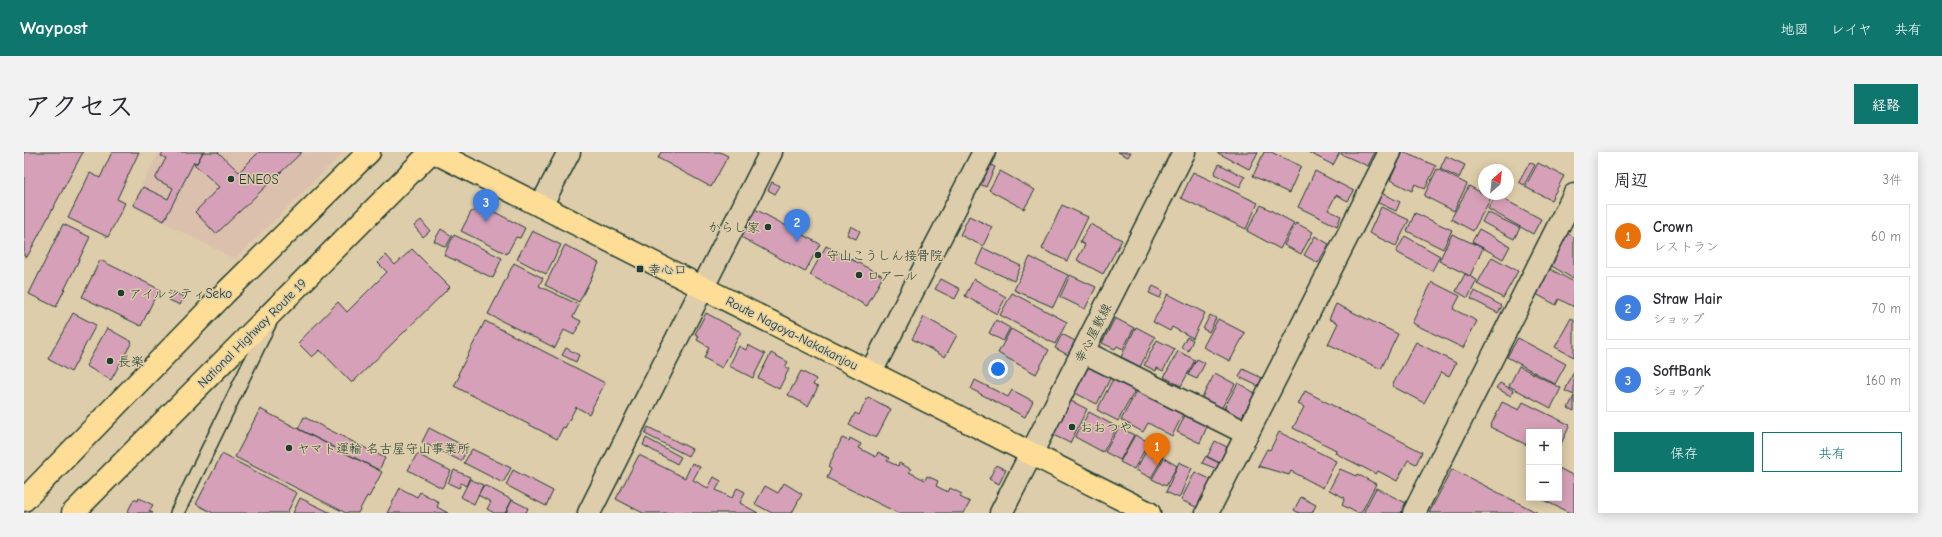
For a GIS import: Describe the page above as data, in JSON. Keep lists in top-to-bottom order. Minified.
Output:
{"streets":{"main road":["National Highway Route 19","Route Nagoya-Nakakanjou"],"street":["幸心屋敷線"]},"crossings":[["Route Nagoya-Nakakanjou","幸心屋敷線"]],"places":{"other":["ENEOS","からし家","守山こうしん接骨院","ロアール","アイルシティSeko","長楽","おおつや","ヤマト運輸 名古屋守山事業所"],"transit":["幸心口"]},"north":"top right","page":{"header":"Waypost","nav":["地図","レイヤ","共有"],"title":"アクセス","buttons":["経路",["保存","共有"]],"heading":["周辺","3件"],"pins":["3","2","1"],"list":[{"mark":"1","name":"Crown","note":"レストラン","value":"60 m"},{"mark":"2","name":"Straw Hair","note":"ショップ","value":"70 m"},{"mark":"3","name":"SoftBank","note":"ショップ","value":"160 m"}],"map_buttons":["+","−"]}}
